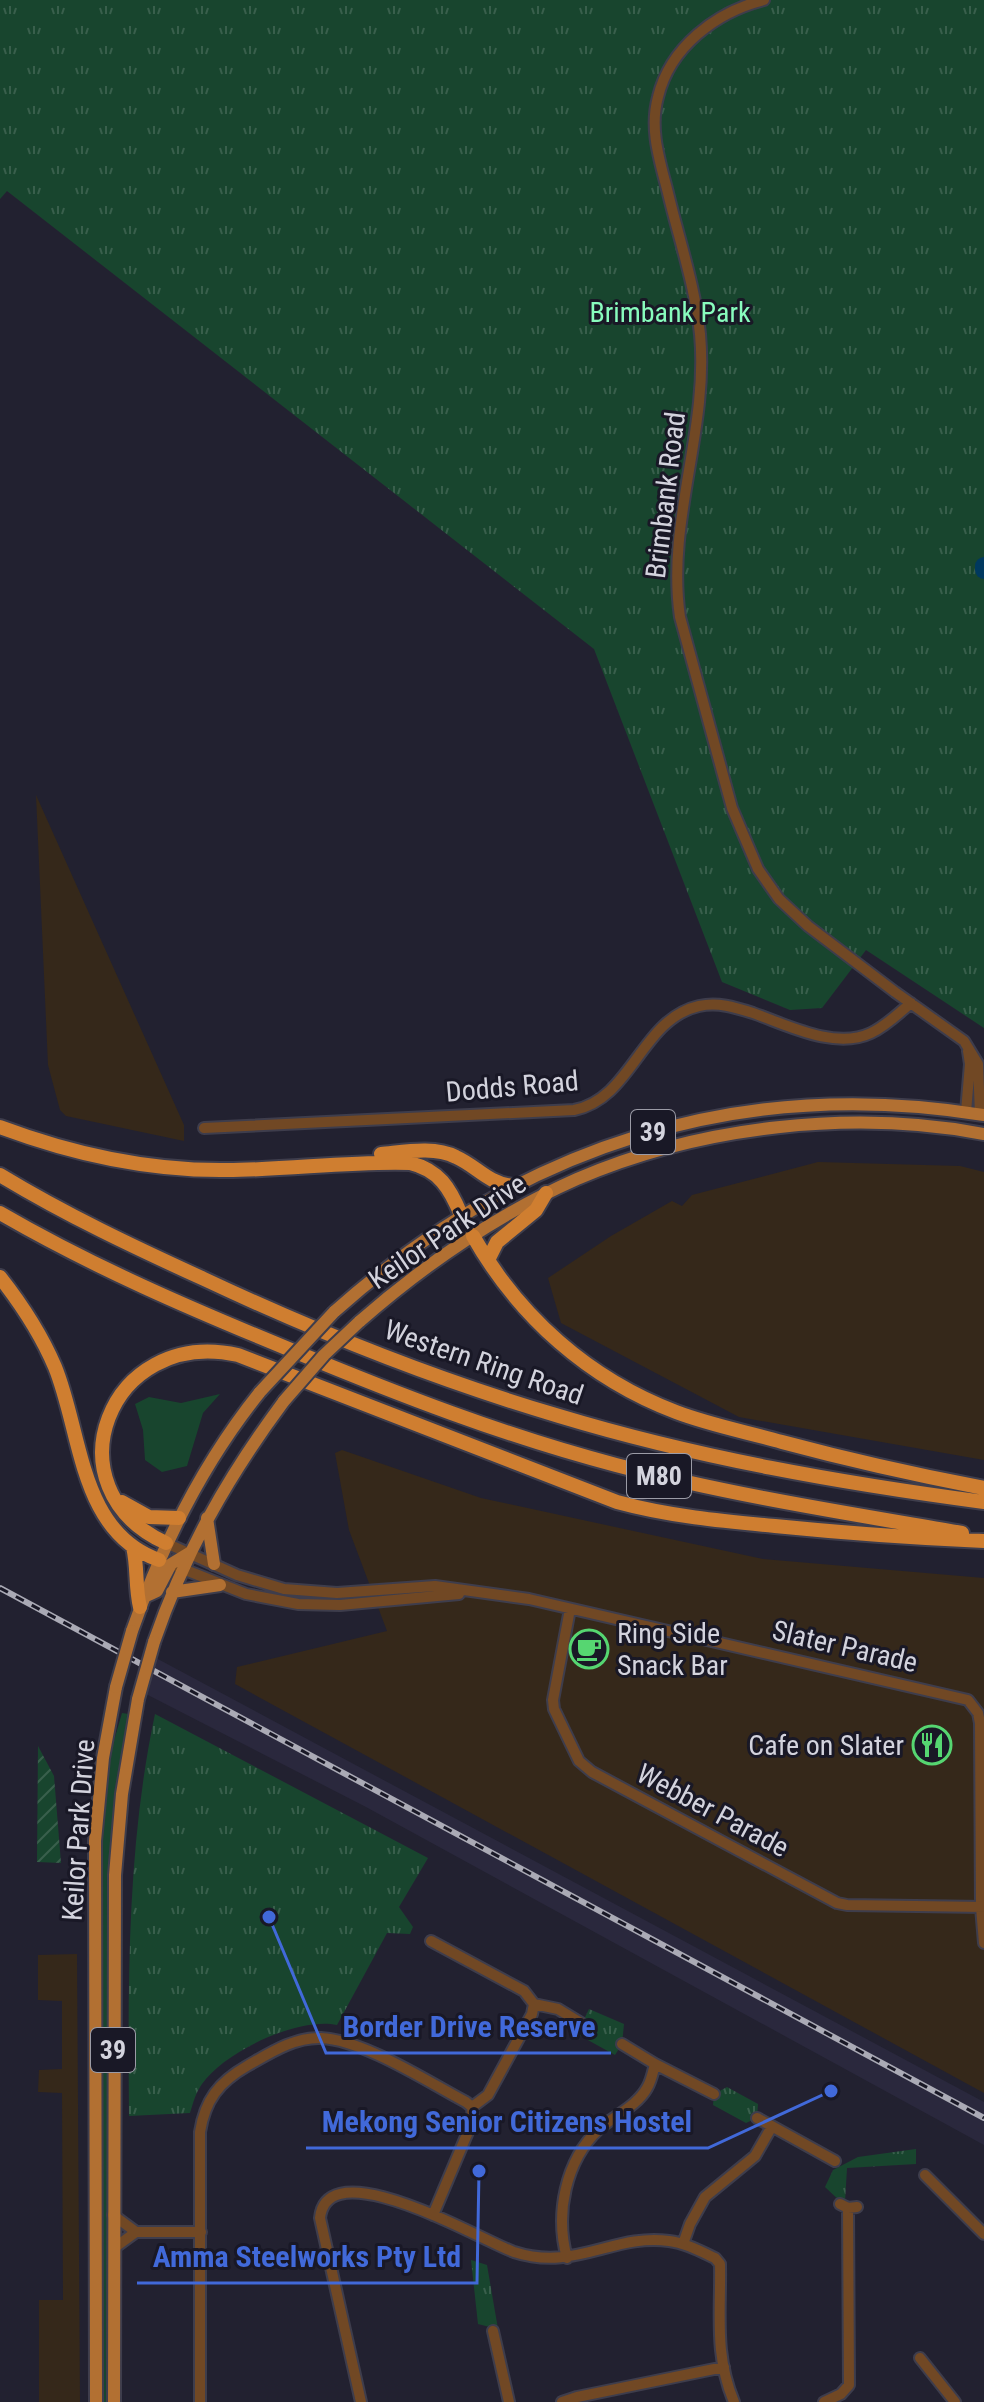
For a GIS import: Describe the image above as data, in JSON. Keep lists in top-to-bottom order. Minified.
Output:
{"streets":{"highway":["Western Ring Road","M80"],"main road":["39","Keilor Park Drive"],"street":["Brimbank Road","Dodds Road","Slater Parade","Webber Parade"]},"crossings":[["Brimbank Road","Dodds Road"],["Keilor Park Drive","Slater Parade"],["Slater Parade","Webber Parade"]],"parks":["Brimbank Park"],"places":{"cafe":["Ring Side Snack Bar"],"restaurant":["Cafe on Slater"],"other":["Border Drive Reserve","Mekong Senior Citizens Hostel","Amma Steelworks Pty Ltd"]}}
